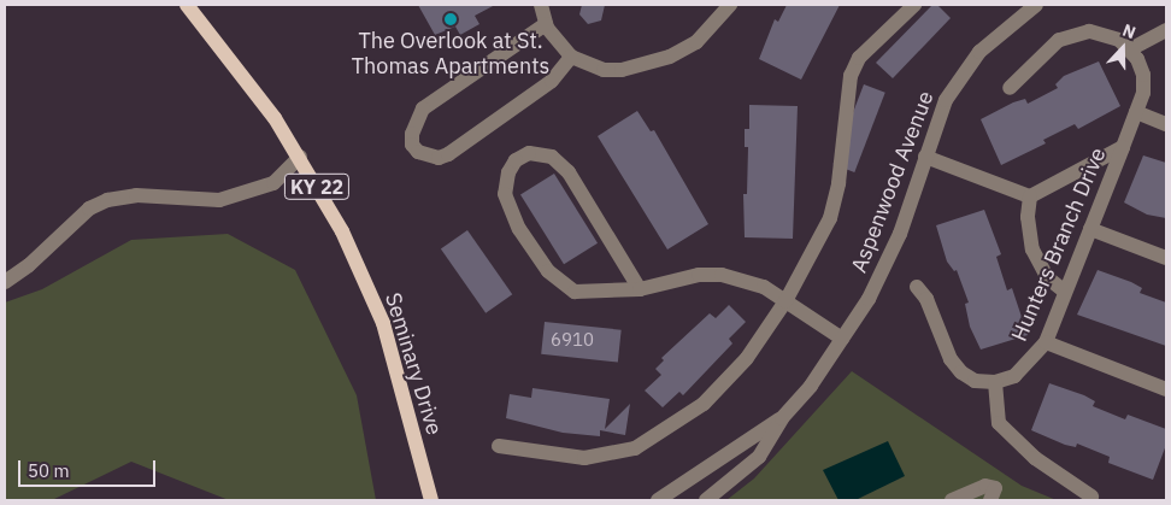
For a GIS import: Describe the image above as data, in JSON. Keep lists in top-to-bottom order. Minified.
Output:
{"streets":{"main road":["KY 22","Seminary Drive"],"street":["Aspenwood Avenue","Hunters Branch Drive"]},"places":["The Overlook at St. Thomas Apartments"],"house_numbers":["6910"],"scale_bar":"50 m","north":"top"}
